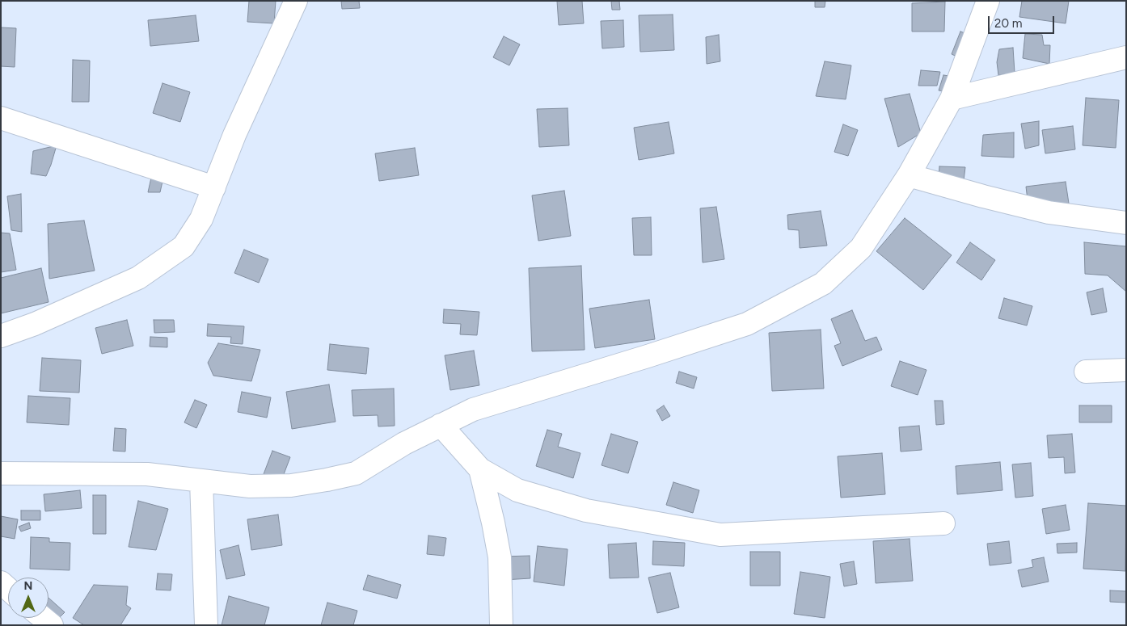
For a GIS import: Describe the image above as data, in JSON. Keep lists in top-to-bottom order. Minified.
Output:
{"scale_bar":"20 m","north":"top"}
